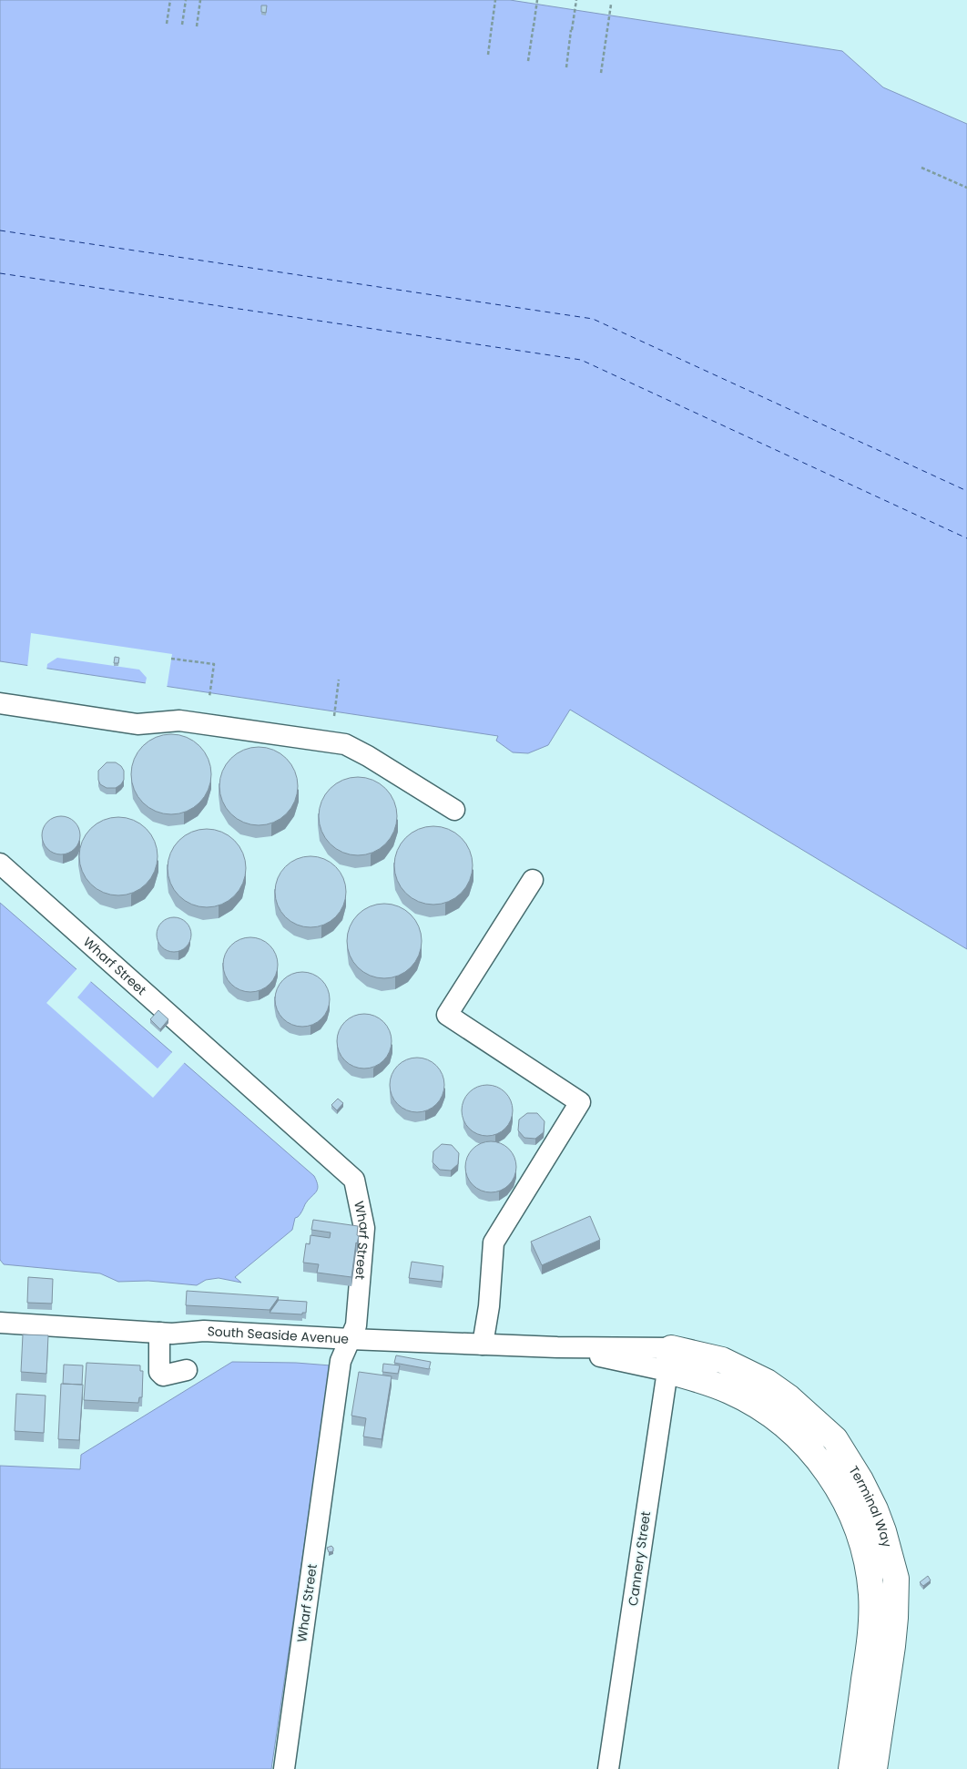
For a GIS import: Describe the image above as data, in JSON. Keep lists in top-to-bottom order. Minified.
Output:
{"streets":{"main road":["Terminal Way"],"street":["Wharf Street","South Seaside Avenue","Cannery Street"]},"crossings":[["Wharf Street","South Seaside Avenue"],["South Seaside Avenue","Terminal Way"],["South Seaside Avenue","Cannery Street"],["Terminal Way","Cannery Street"]]}
